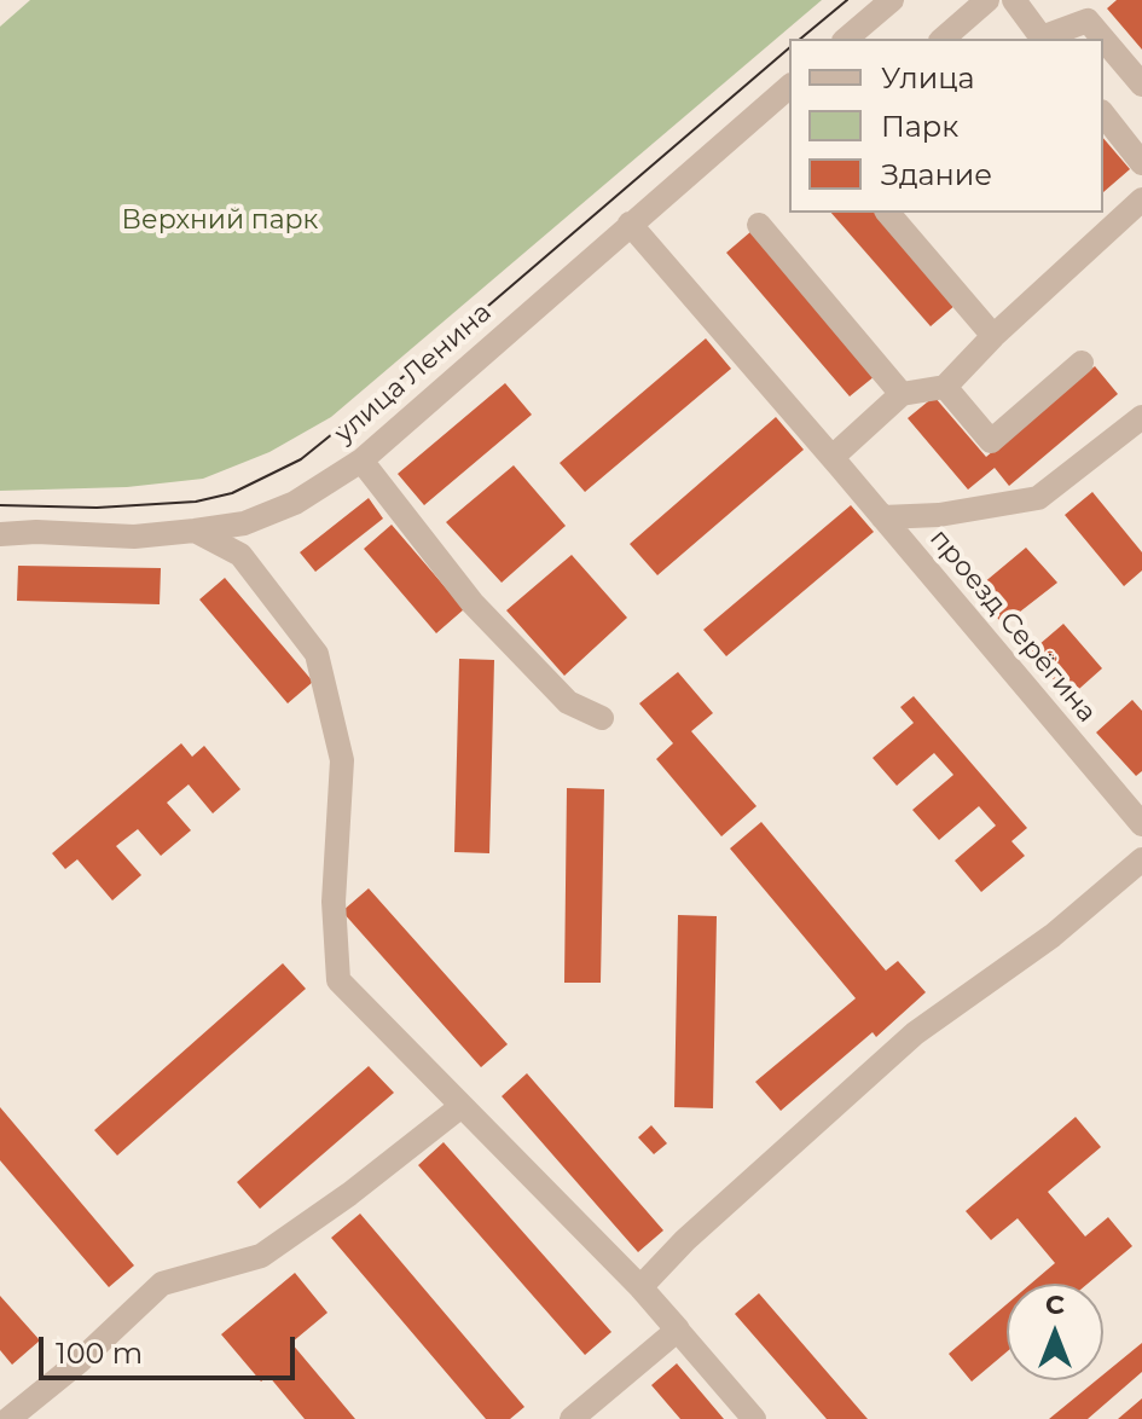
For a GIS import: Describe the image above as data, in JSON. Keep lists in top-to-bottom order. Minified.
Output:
{"streets":{"street":["улица Ленина","проезд Серёгина"]},"crossings":[["улица Ленина","проезд Серёгина"]],"parks":["Верхний парк"],"legend":["Улица","Парк","Здание"],"scale_bar":"100 m","north":"top"}
